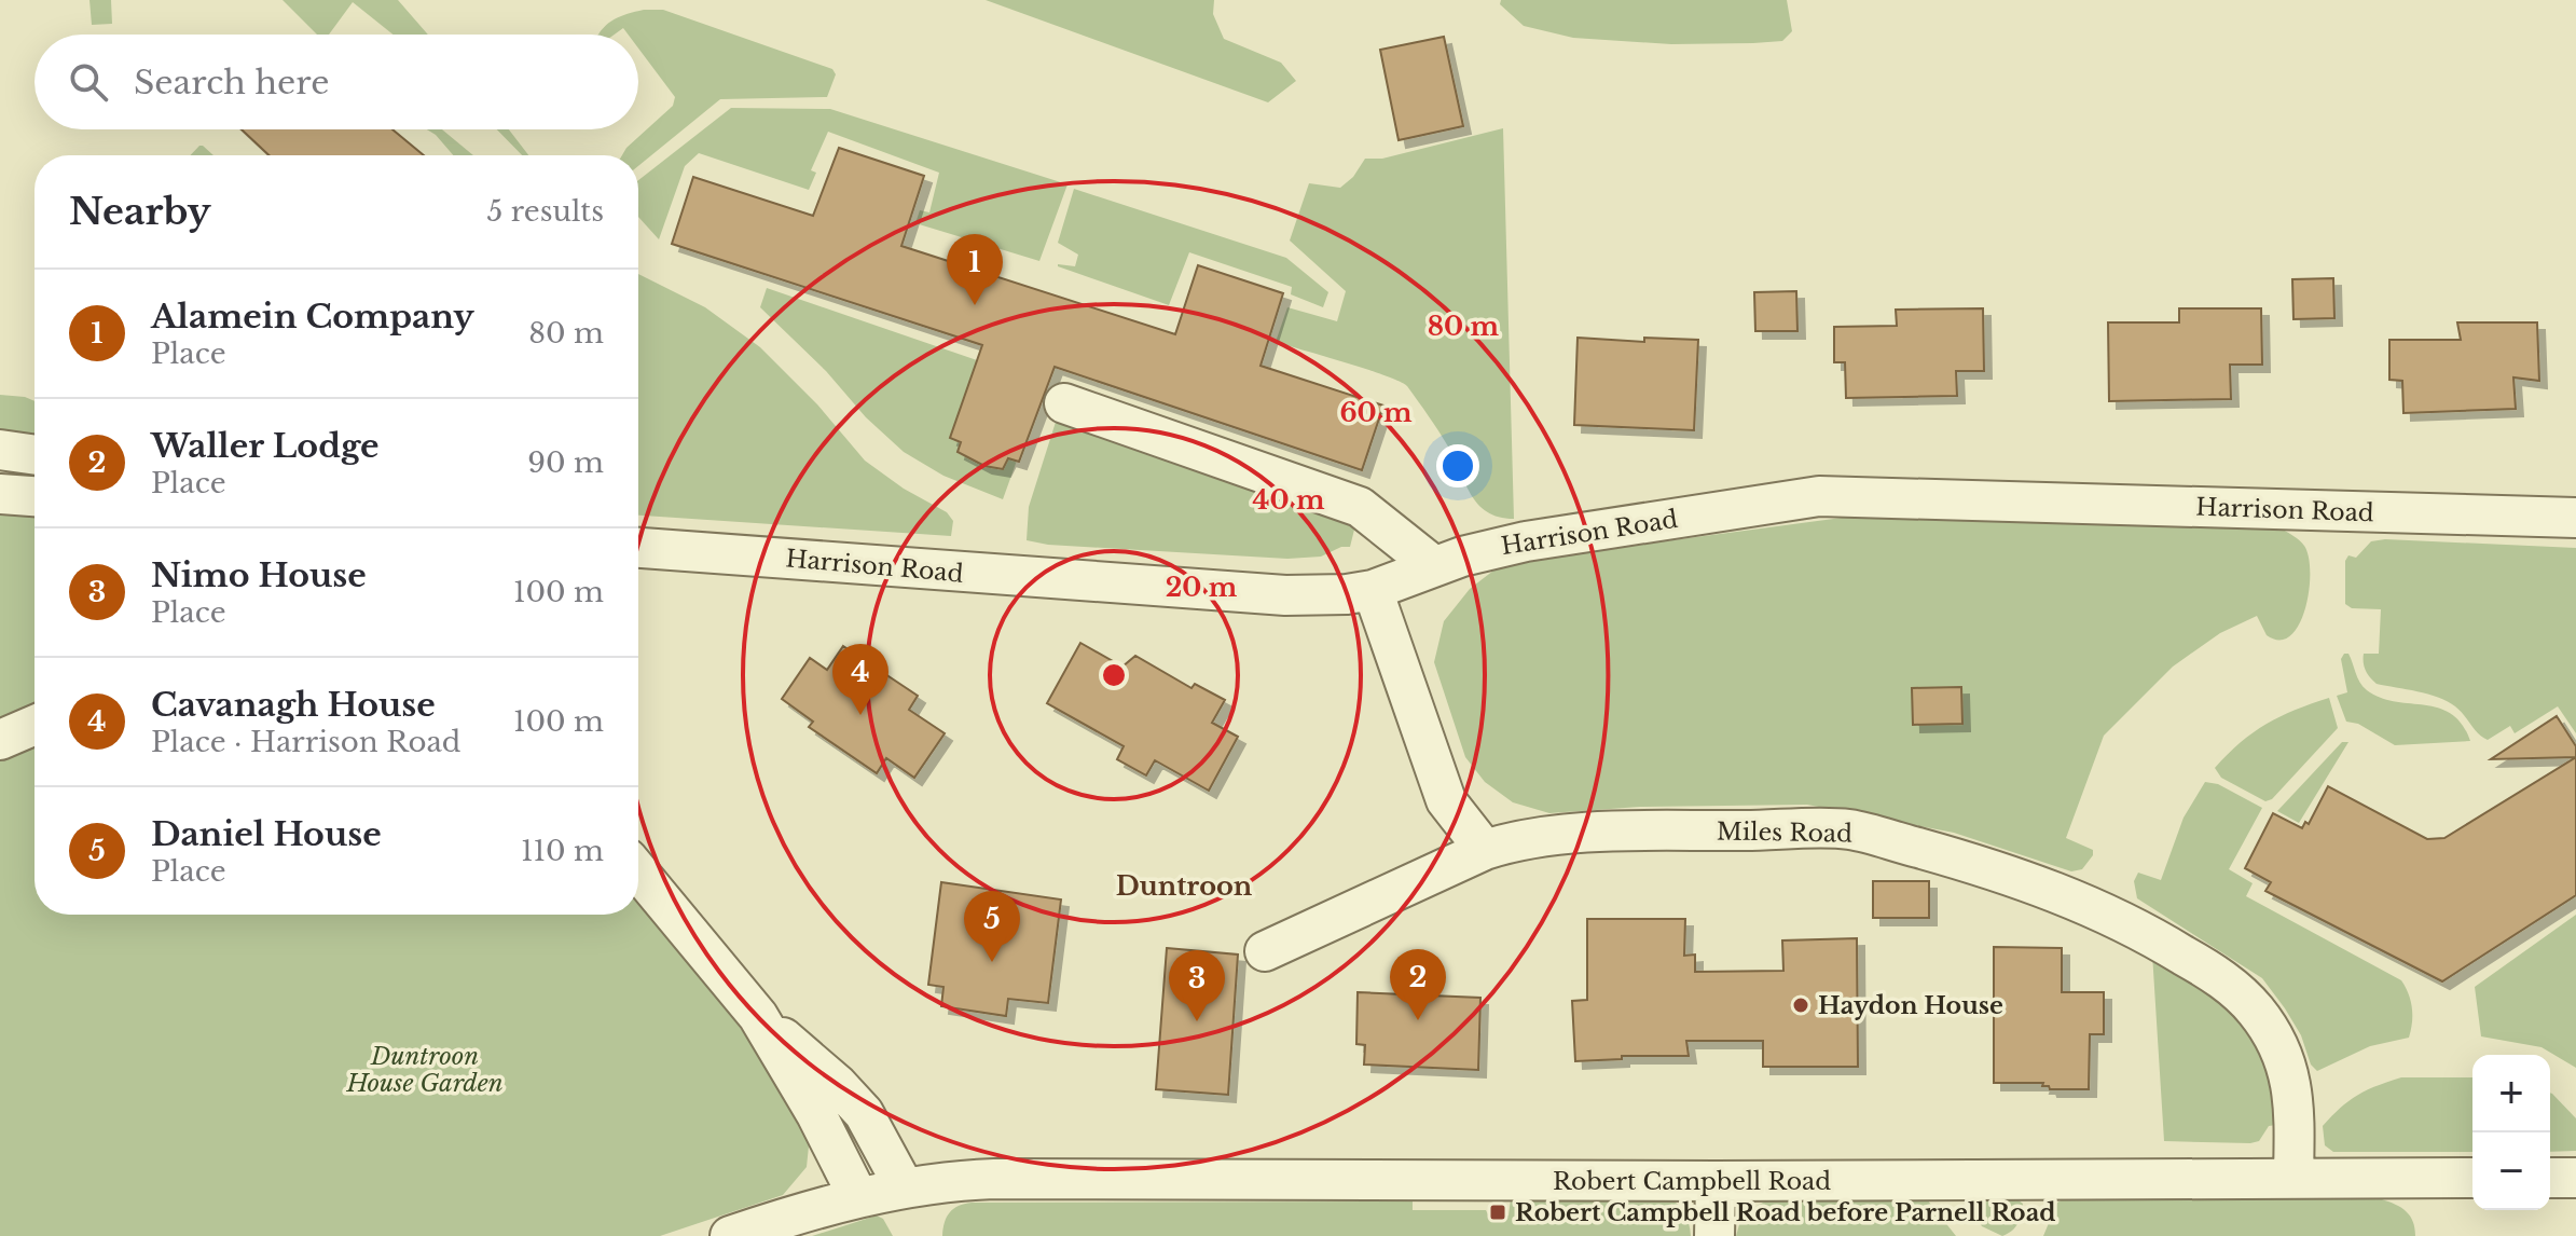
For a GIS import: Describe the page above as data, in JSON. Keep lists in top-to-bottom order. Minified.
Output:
{"streets":{"street":["Harrison Road","Miles Road","Robert Campbell Road"]},"crossings":[["Miles Road","Robert Campbell Road"]],"districts":["Duntroon"],"parks":["Duntroon House Garden"],"places":{"other":["Haydon House"],"transit":["Robert Campbell Road before Parnell Road"]},"page":{"search":"Search here","heading":["Nearby","5 results"],"pins":["1","4","5","2","3"],"list":[{"mark":"1","name":"Alamein Company","note":"Place","value":"80 m"},{"mark":"2","name":"Waller Lodge","note":"Place","value":"90 m"},{"mark":"3","name":"Nimo House","note":"Place","value":"100 m"},{"mark":"4","name":"Cavanagh House","note":"Place · Harrison Road","value":"100 m"},{"mark":"5","name":"Daniel House","note":"Place","value":"110 m"}],"map_buttons":["+","−"]},"rings":["80 m","60 m","40 m","20 m"]}
